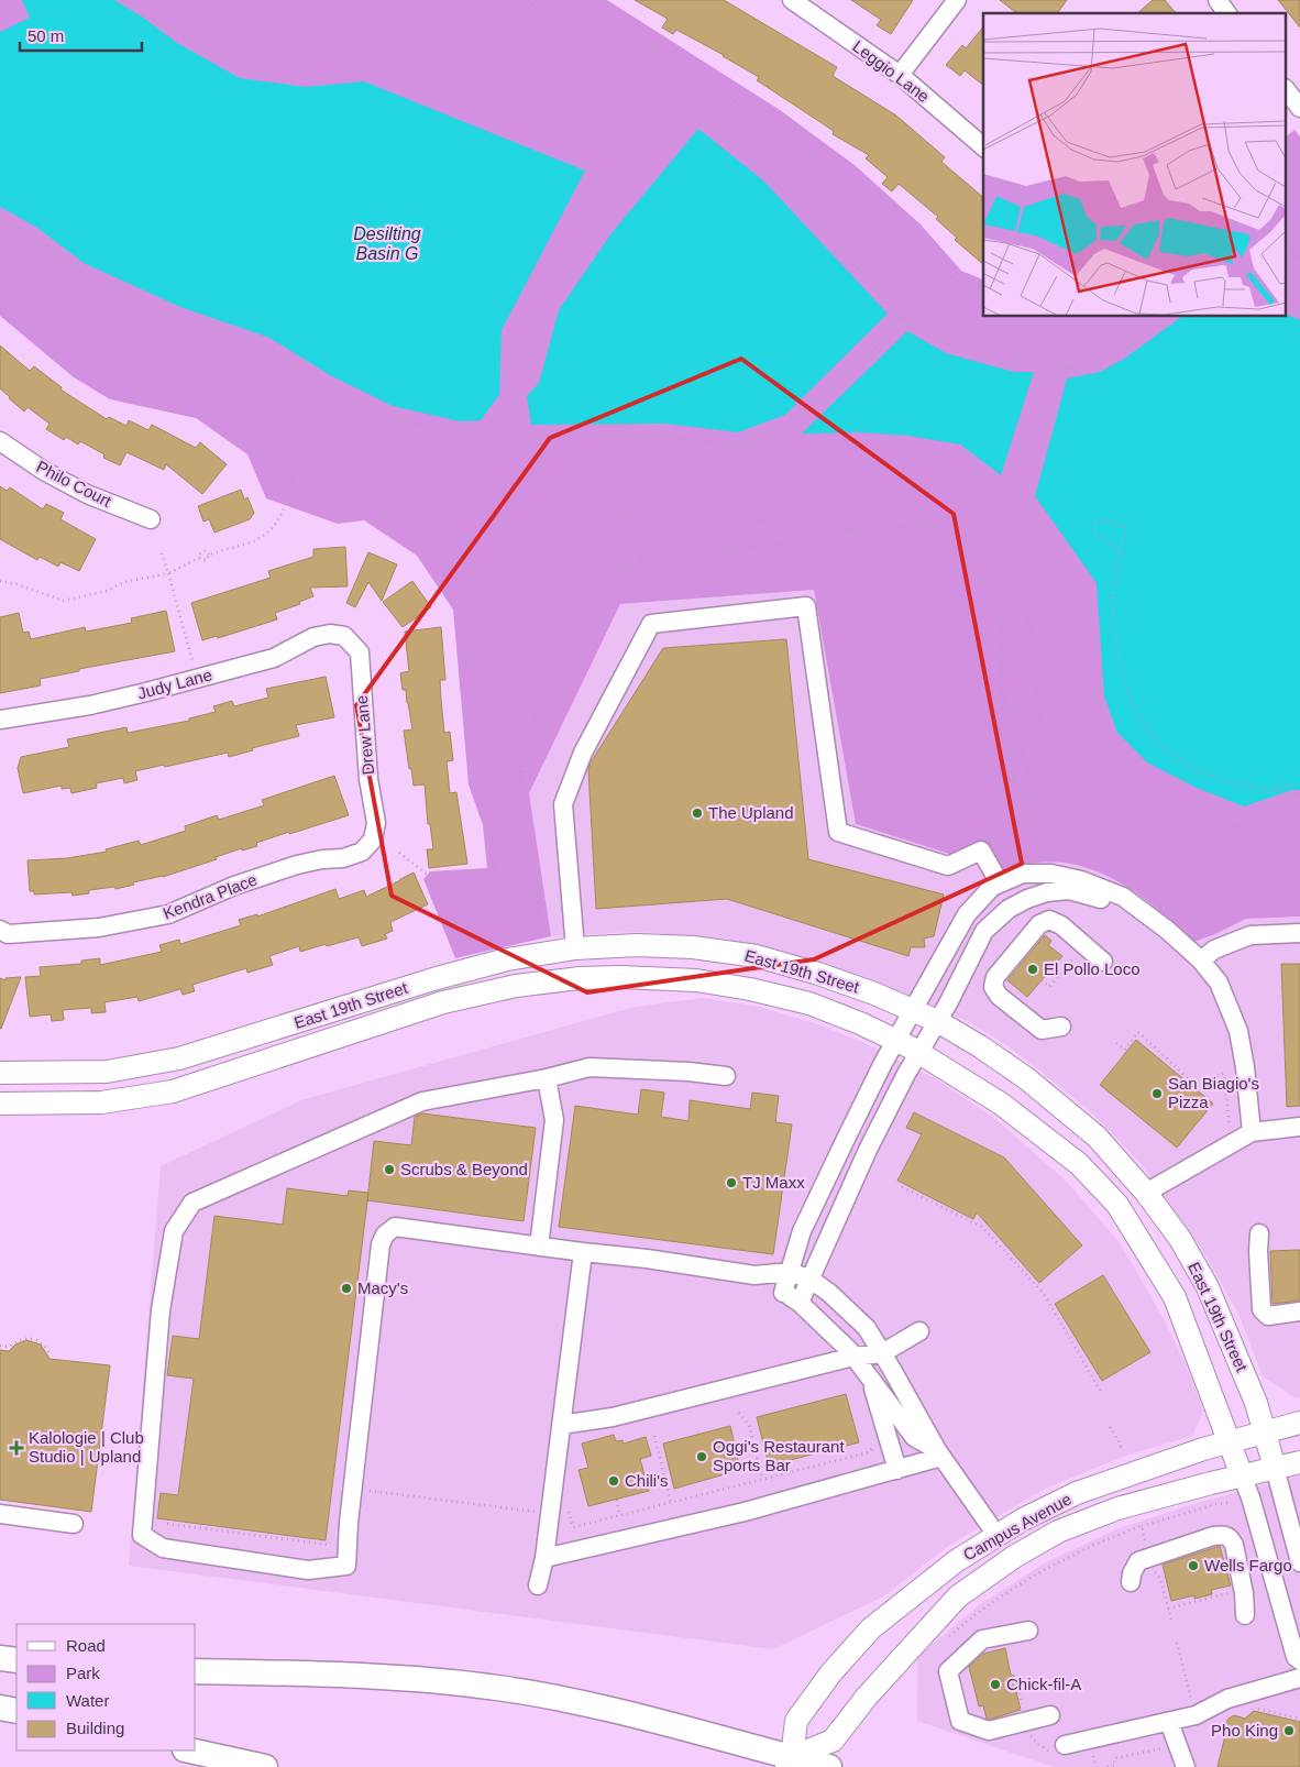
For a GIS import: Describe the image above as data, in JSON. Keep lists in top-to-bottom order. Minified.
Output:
{"streets":{"main road":["East 19th Street","Campus Avenue"],"street":["Leggio Lane","Philo Court","Judy Lane","Drew Lane","Kendra Place"]},"crossings":[["Judy Lane","Drew Lane"],["Drew Lane","Kendra Place"],["East 19th Street","Campus Avenue"]],"water":["Desilting Basin G"],"places":{"other":["The Upland","El Pollo Loco","San Biagio's Pizza","Scrubs & Beyond","TJ Maxx","Macy's","Oggi's Restaurant Sports Bar","Chili's","Wells Fargo","Chick-fil-A","Pho King"],"health":["Kalologie | Club Studio | Upland"]},"legend":["Road","Park","Water","Building"],"scale_bar":"50 m"}
